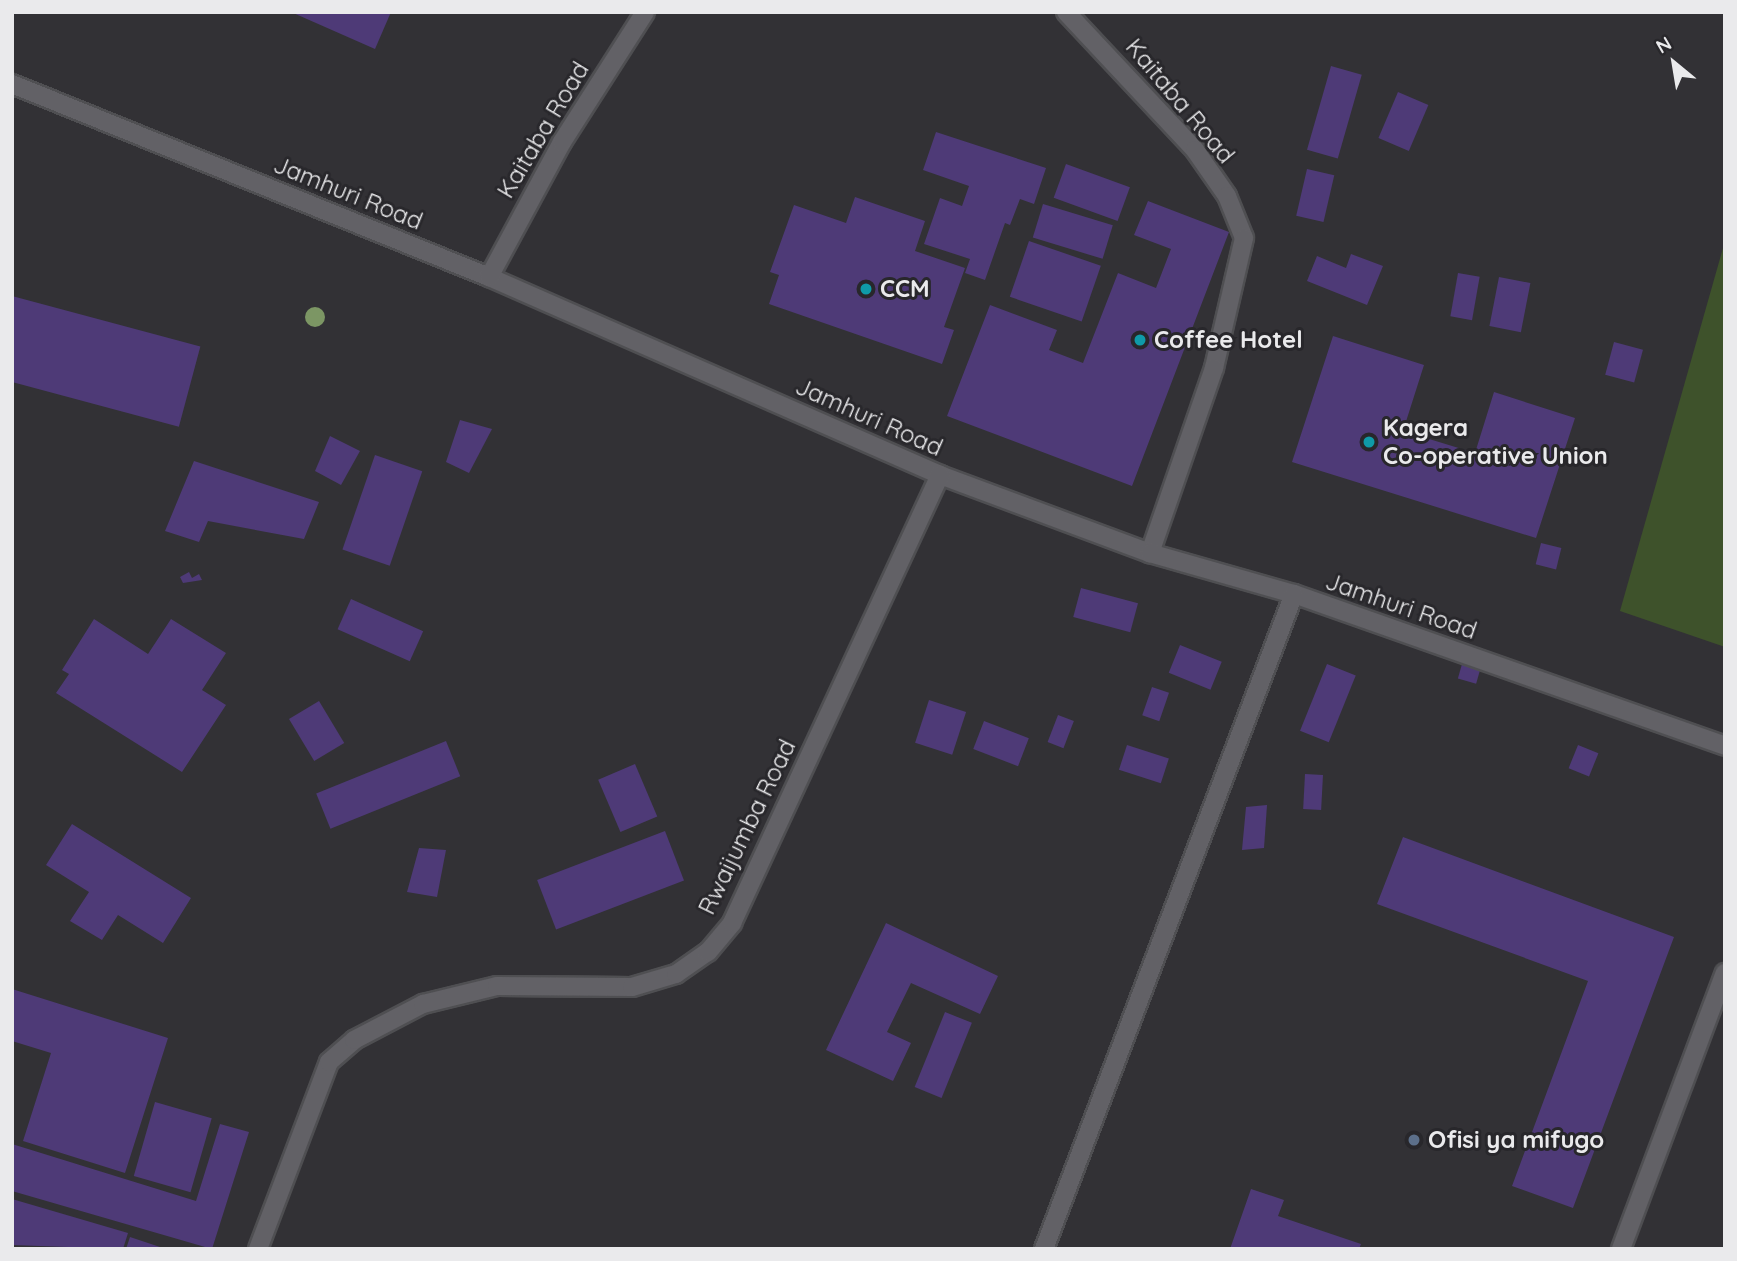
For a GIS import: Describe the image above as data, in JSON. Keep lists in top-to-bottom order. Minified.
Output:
{"streets":{"street":["Kaitaba Road","Jamhuri Road","Rwaijumba Road"]},"crossings":[["Kaitaba Road","Jamhuri Road"],["Jamhuri Road","Rwaijumba Road"]],"places":["CCM","Coffee Hotel","Kagera Co-operative Union","Ofisi ya mifugo"],"north":"top left"}
